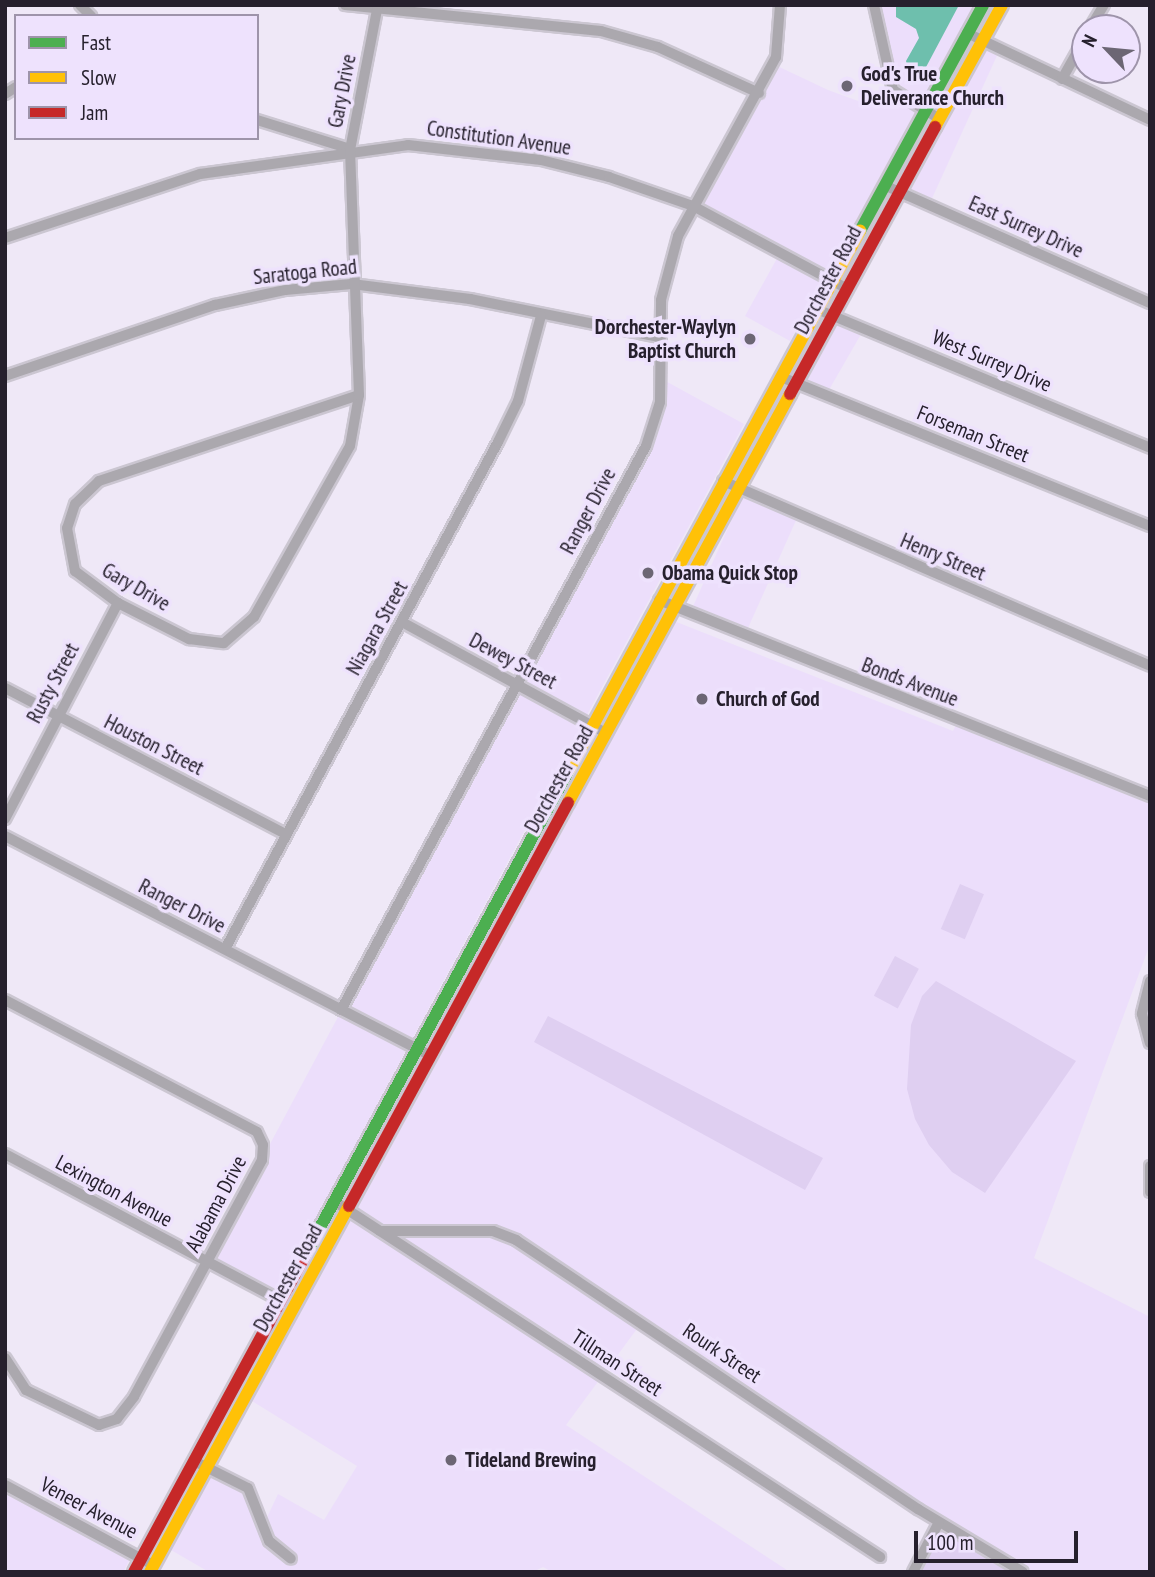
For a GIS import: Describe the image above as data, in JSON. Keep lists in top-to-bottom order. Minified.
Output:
{"streets":{"main road":["Dorchester Road"],"street":["Gary Drive","Constitution Avenue","East Surrey Drive","Saratoga Road","West Surrey Drive","Forseman Street","Ranger Drive","Henry Street","Niagara Street","Dewey Street","Bonds Avenue","Rusty Street","Houston Street","Lexington Avenue","Alabama Drive","Rourk Street","Tillman Street","Veneer Avenue"]},"crossings":[["Gary Drive","Constitution Avenue"],["Gary Drive","Saratoga Road"],["Gary Drive","Rusty Street"],["Constitution Avenue","Dorchester Road"],["Constitution Avenue","Ranger Drive"],["East Surrey Drive","Dorchester Road"],["Saratoga Road","Ranger Drive"],["Saratoga Road","Niagara Street"],["Dorchester Road","West Surrey Drive"],["Dorchester Road","Forseman Street"],["Dorchester Road","Ranger Drive"],["Dorchester Road","Henry Street"],["Dorchester Road","Dewey Street"],["Dorchester Road","Bonds Avenue"],["Dorchester Road","Lexington Avenue"],["Dorchester Road","Tillman Street"],["Dorchester Road","Veneer Avenue"],["Ranger Drive","Niagara Street"],["Ranger Drive","Dewey Street"],["Niagara Street","Dewey Street"],["Niagara Street","Houston Street"],["Rusty Street","Houston Street"],["Lexington Avenue","Alabama Drive"],["Rourk Street","Tillman Street"]],"places":["God's True Deliverance Church","Dorchester-Waylyn Baptist Church","Obama Quick Stop","Church of God","Tideland Brewing"],"legend":["Fast","Slow","Jam"],"scale_bar":"100 m","north":"top left"}
